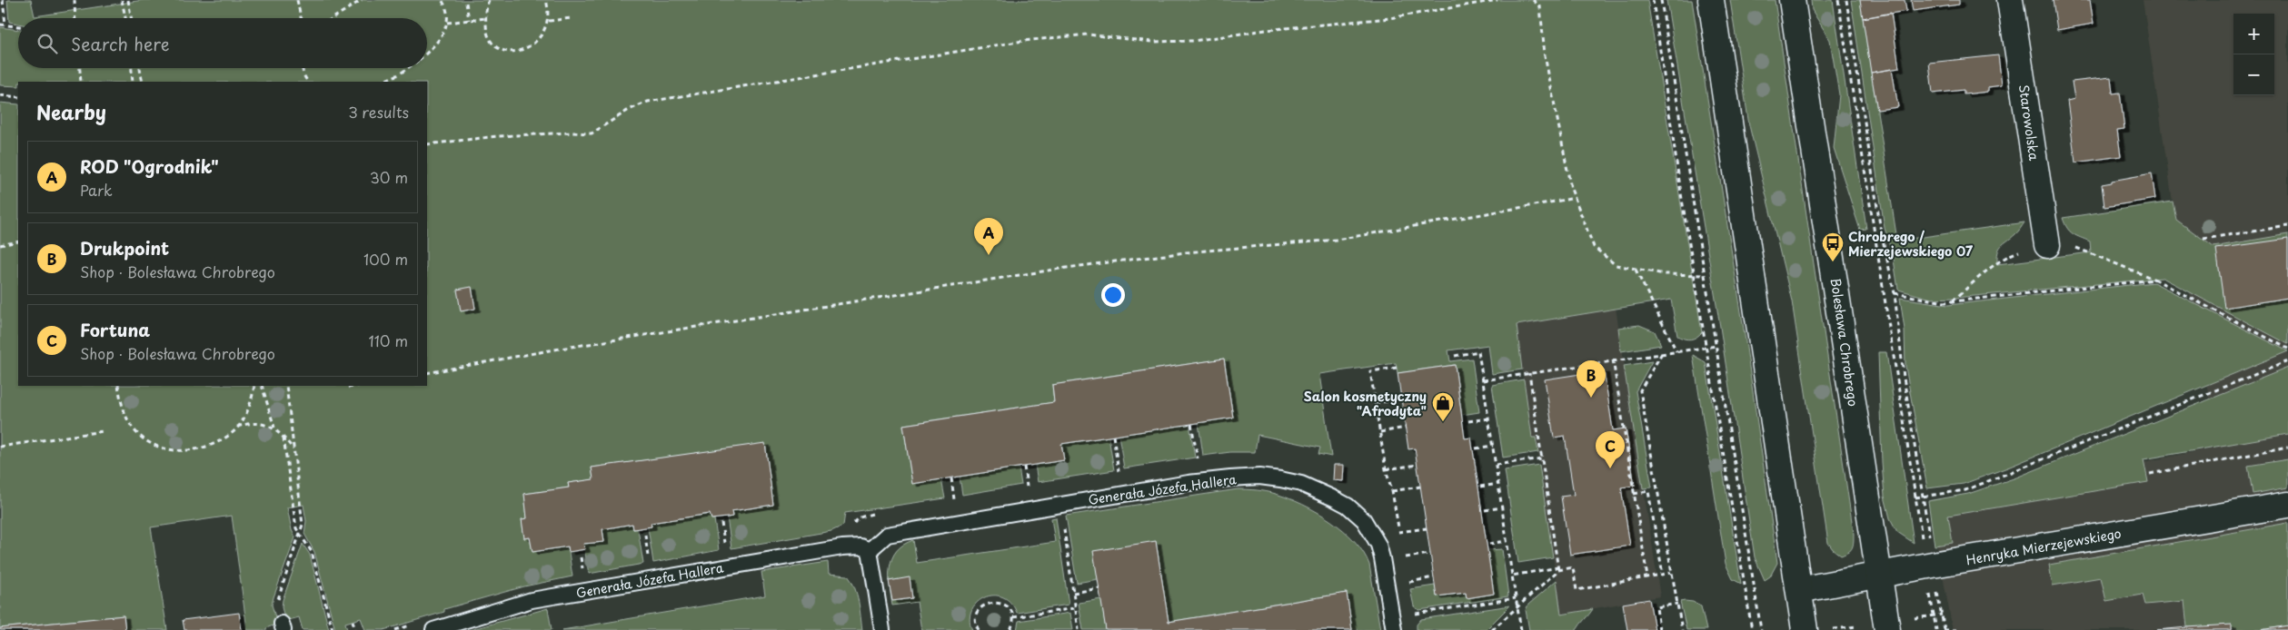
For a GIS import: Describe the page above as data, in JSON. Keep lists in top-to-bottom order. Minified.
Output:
{"streets":{"street":["Starowolska","Bolesława Chrobrego","Henryka Mierzejewskiego"],"lane":["Generała Józefa Hallera"]},"crossings":[["Bolesława Chrobrego","Henryka Mierzejewskiego"]],"places":{"bus stop":["Chrobrego / Mierzejewskiego 07"],"shop":["Salon kosmetyczny \"Afrodyta\""]},"page":{"map_buttons":["+","−"],"search":"Search here","heading":["Nearby","3 results"],"list":[{"mark":"A","name":"ROD \"Ogrodnik\"","note":"Park","value":"30 m"},{"mark":"B","name":"Drukpoint","note":"Shop · Bolesława Chrobrego","value":"100 m"},{"mark":"C","name":"Fortuna","note":"Shop · Bolesława Chrobrego","value":"110 m"}],"pins":["A","B","C"]}}
